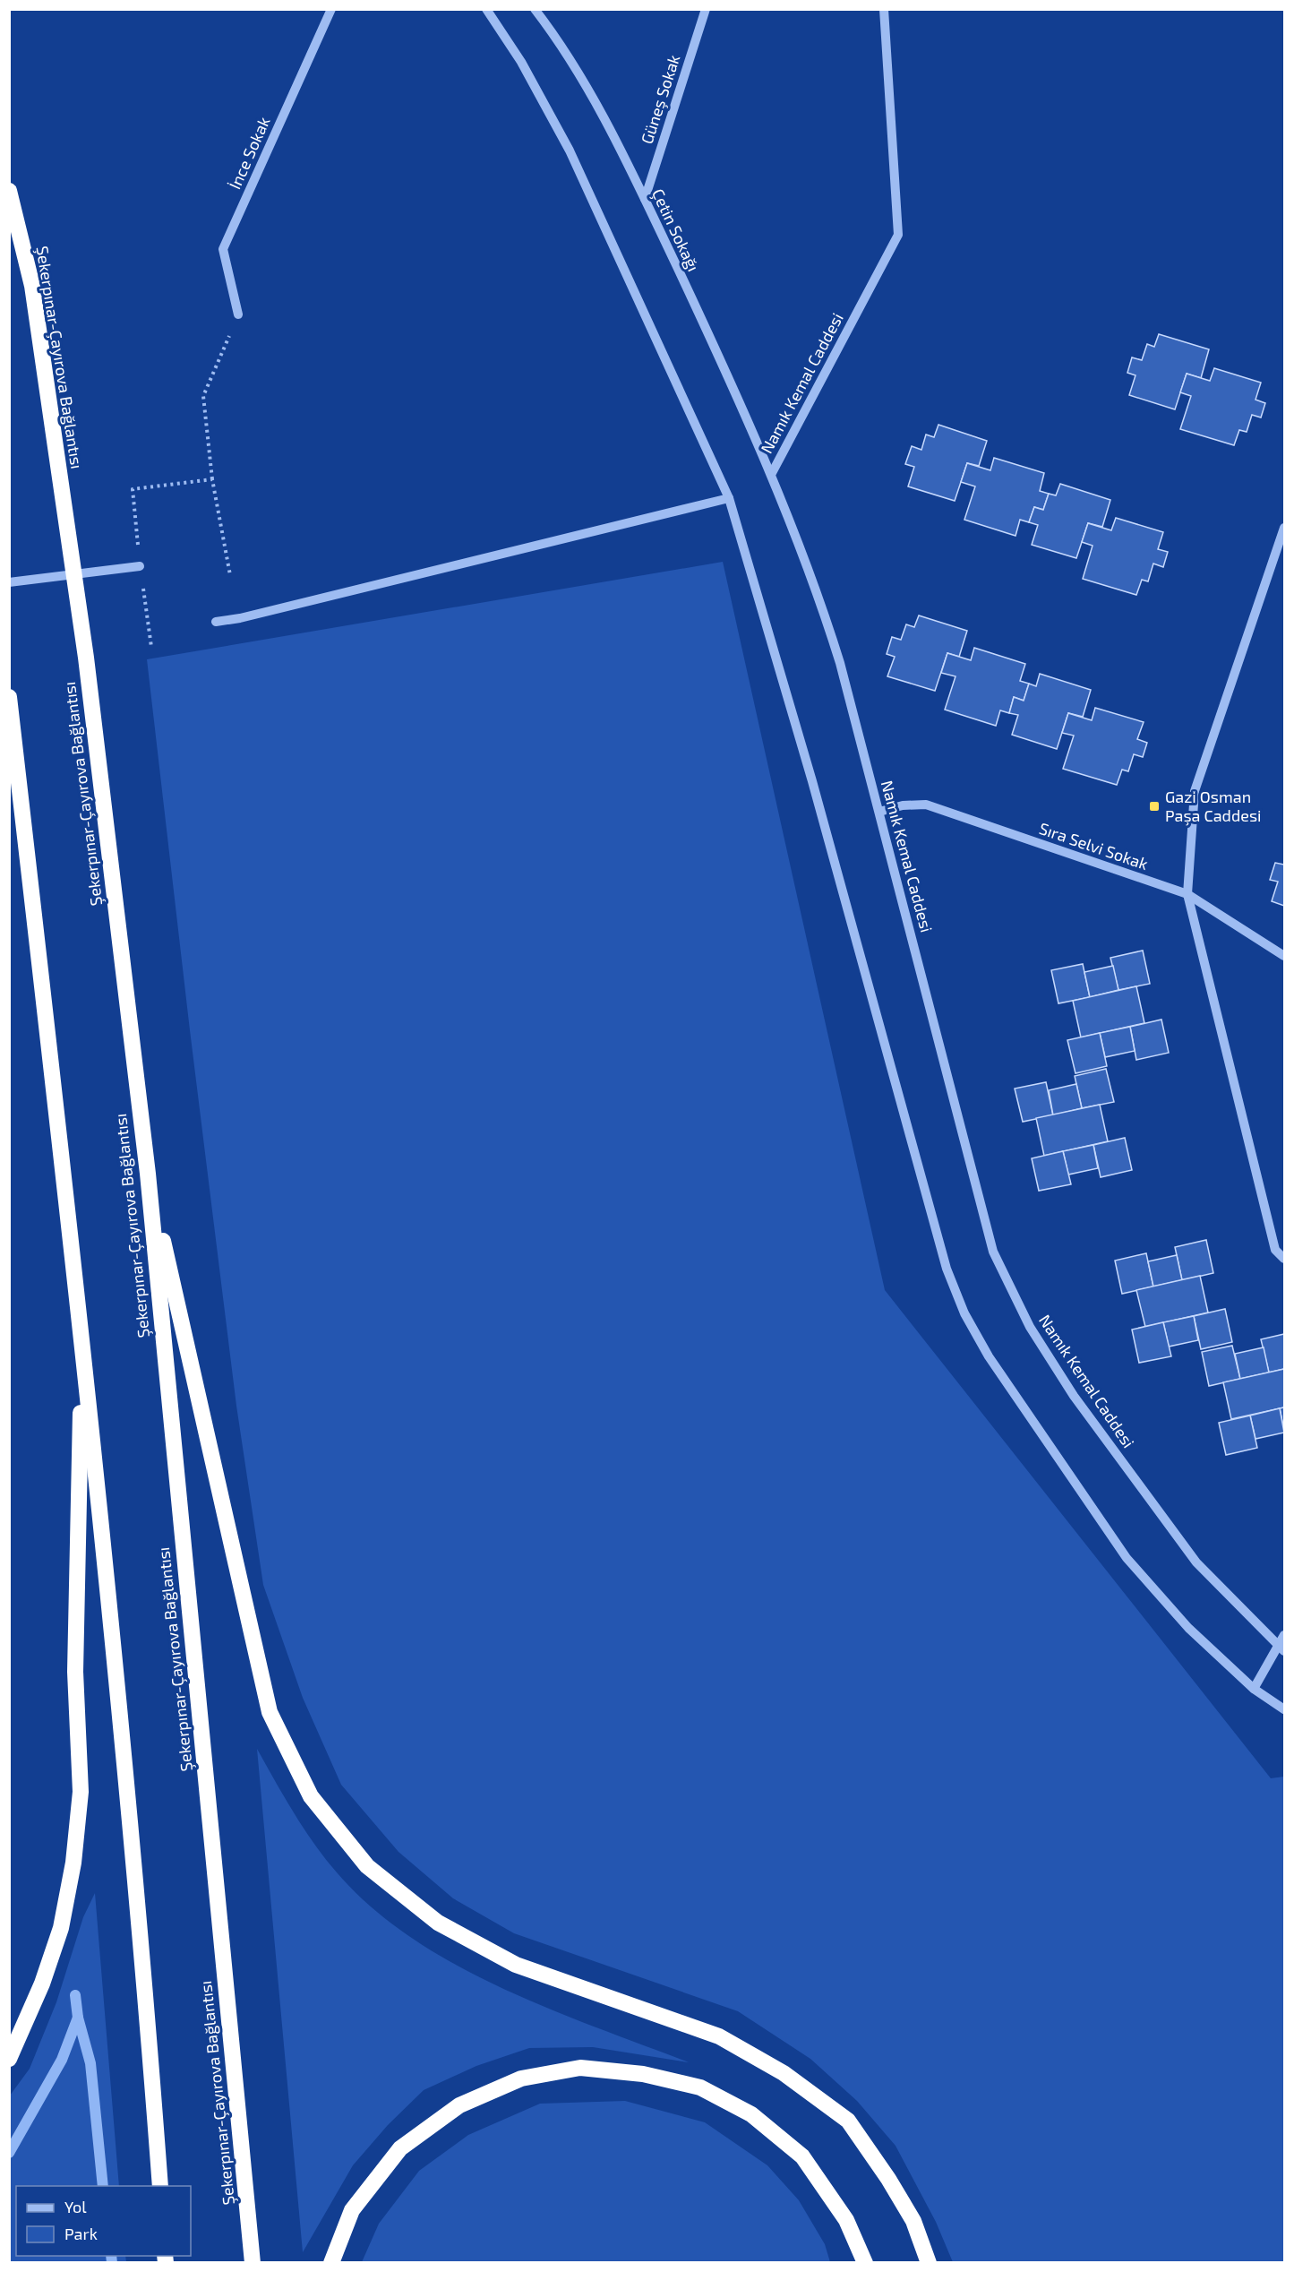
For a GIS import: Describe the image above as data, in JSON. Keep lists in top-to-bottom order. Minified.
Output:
{"streets":{"highway":["Şekerpınar-Çayırova Bağlantısı"],"street":["Güneş Sokak","İnce Sokak","Çetin Sokağı","Namık Kemal Caddesi","Sıra Selvi Sokak"]},"crossings":[["Güneş Sokak","Çetin Sokağı"],["Çetin Sokağı","Namık Kemal Caddesi"],["Namık Kemal Caddesi","Sıra Selvi Sokak"]],"places":{"transit":["Gazi Osman Paşa Caddesi"]},"legend":["Yol","Park"]}
